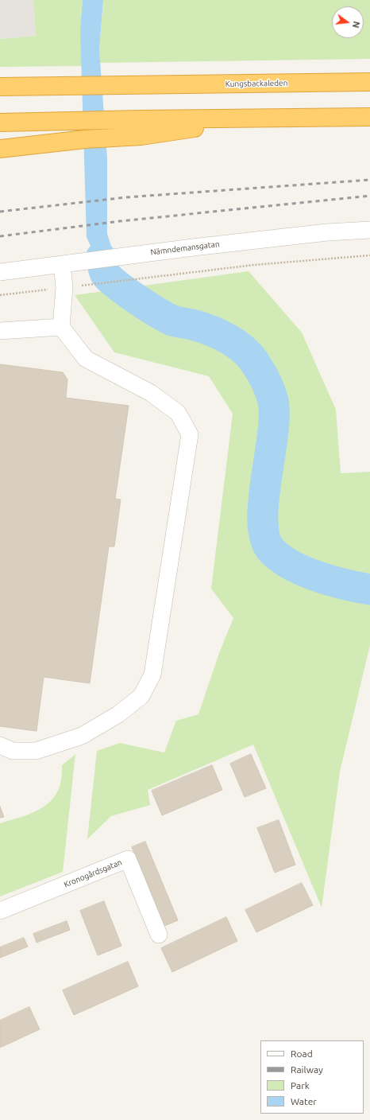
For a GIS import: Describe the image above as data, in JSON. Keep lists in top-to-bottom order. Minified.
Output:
{"streets":{"highway":["Kungsbackaleden"],"street":["Nämndemansgatan","Kronogårdsgatan"]},"legend":["Road","Railway","Park","Water"],"north":"right"}
